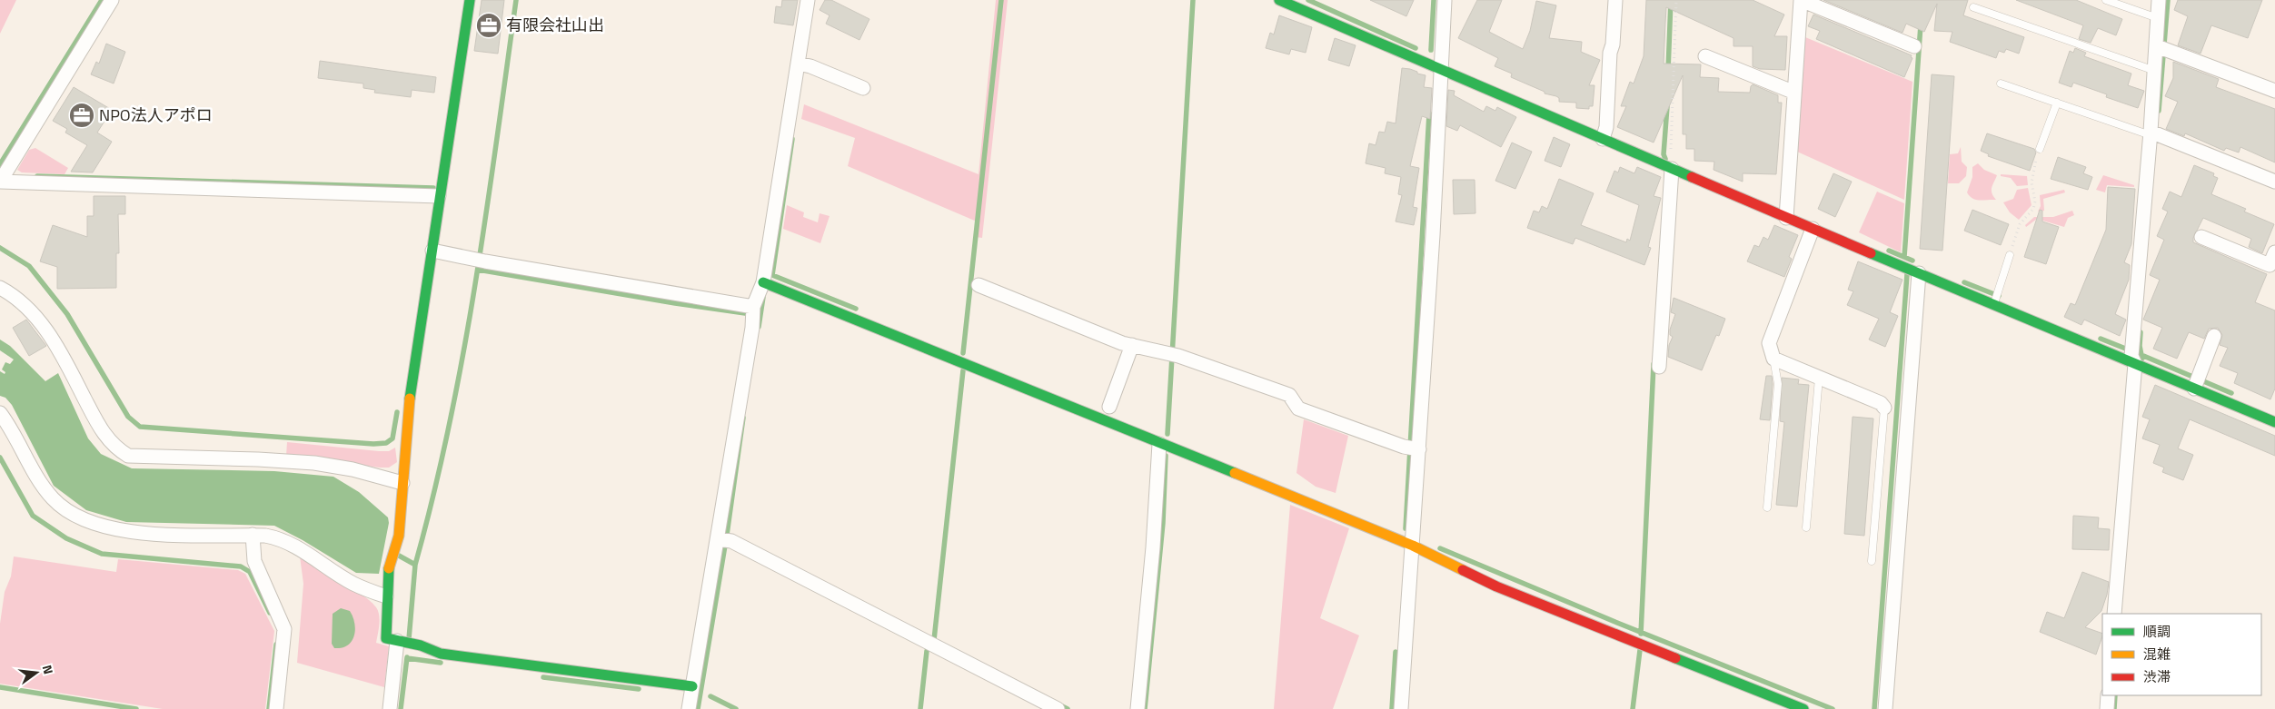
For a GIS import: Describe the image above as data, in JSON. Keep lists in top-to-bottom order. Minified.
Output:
{"places":{"office":["有限会社山出","NPO法人アポロ"]},"legend":["順調","混雑","渋滞"],"north":"right"}
